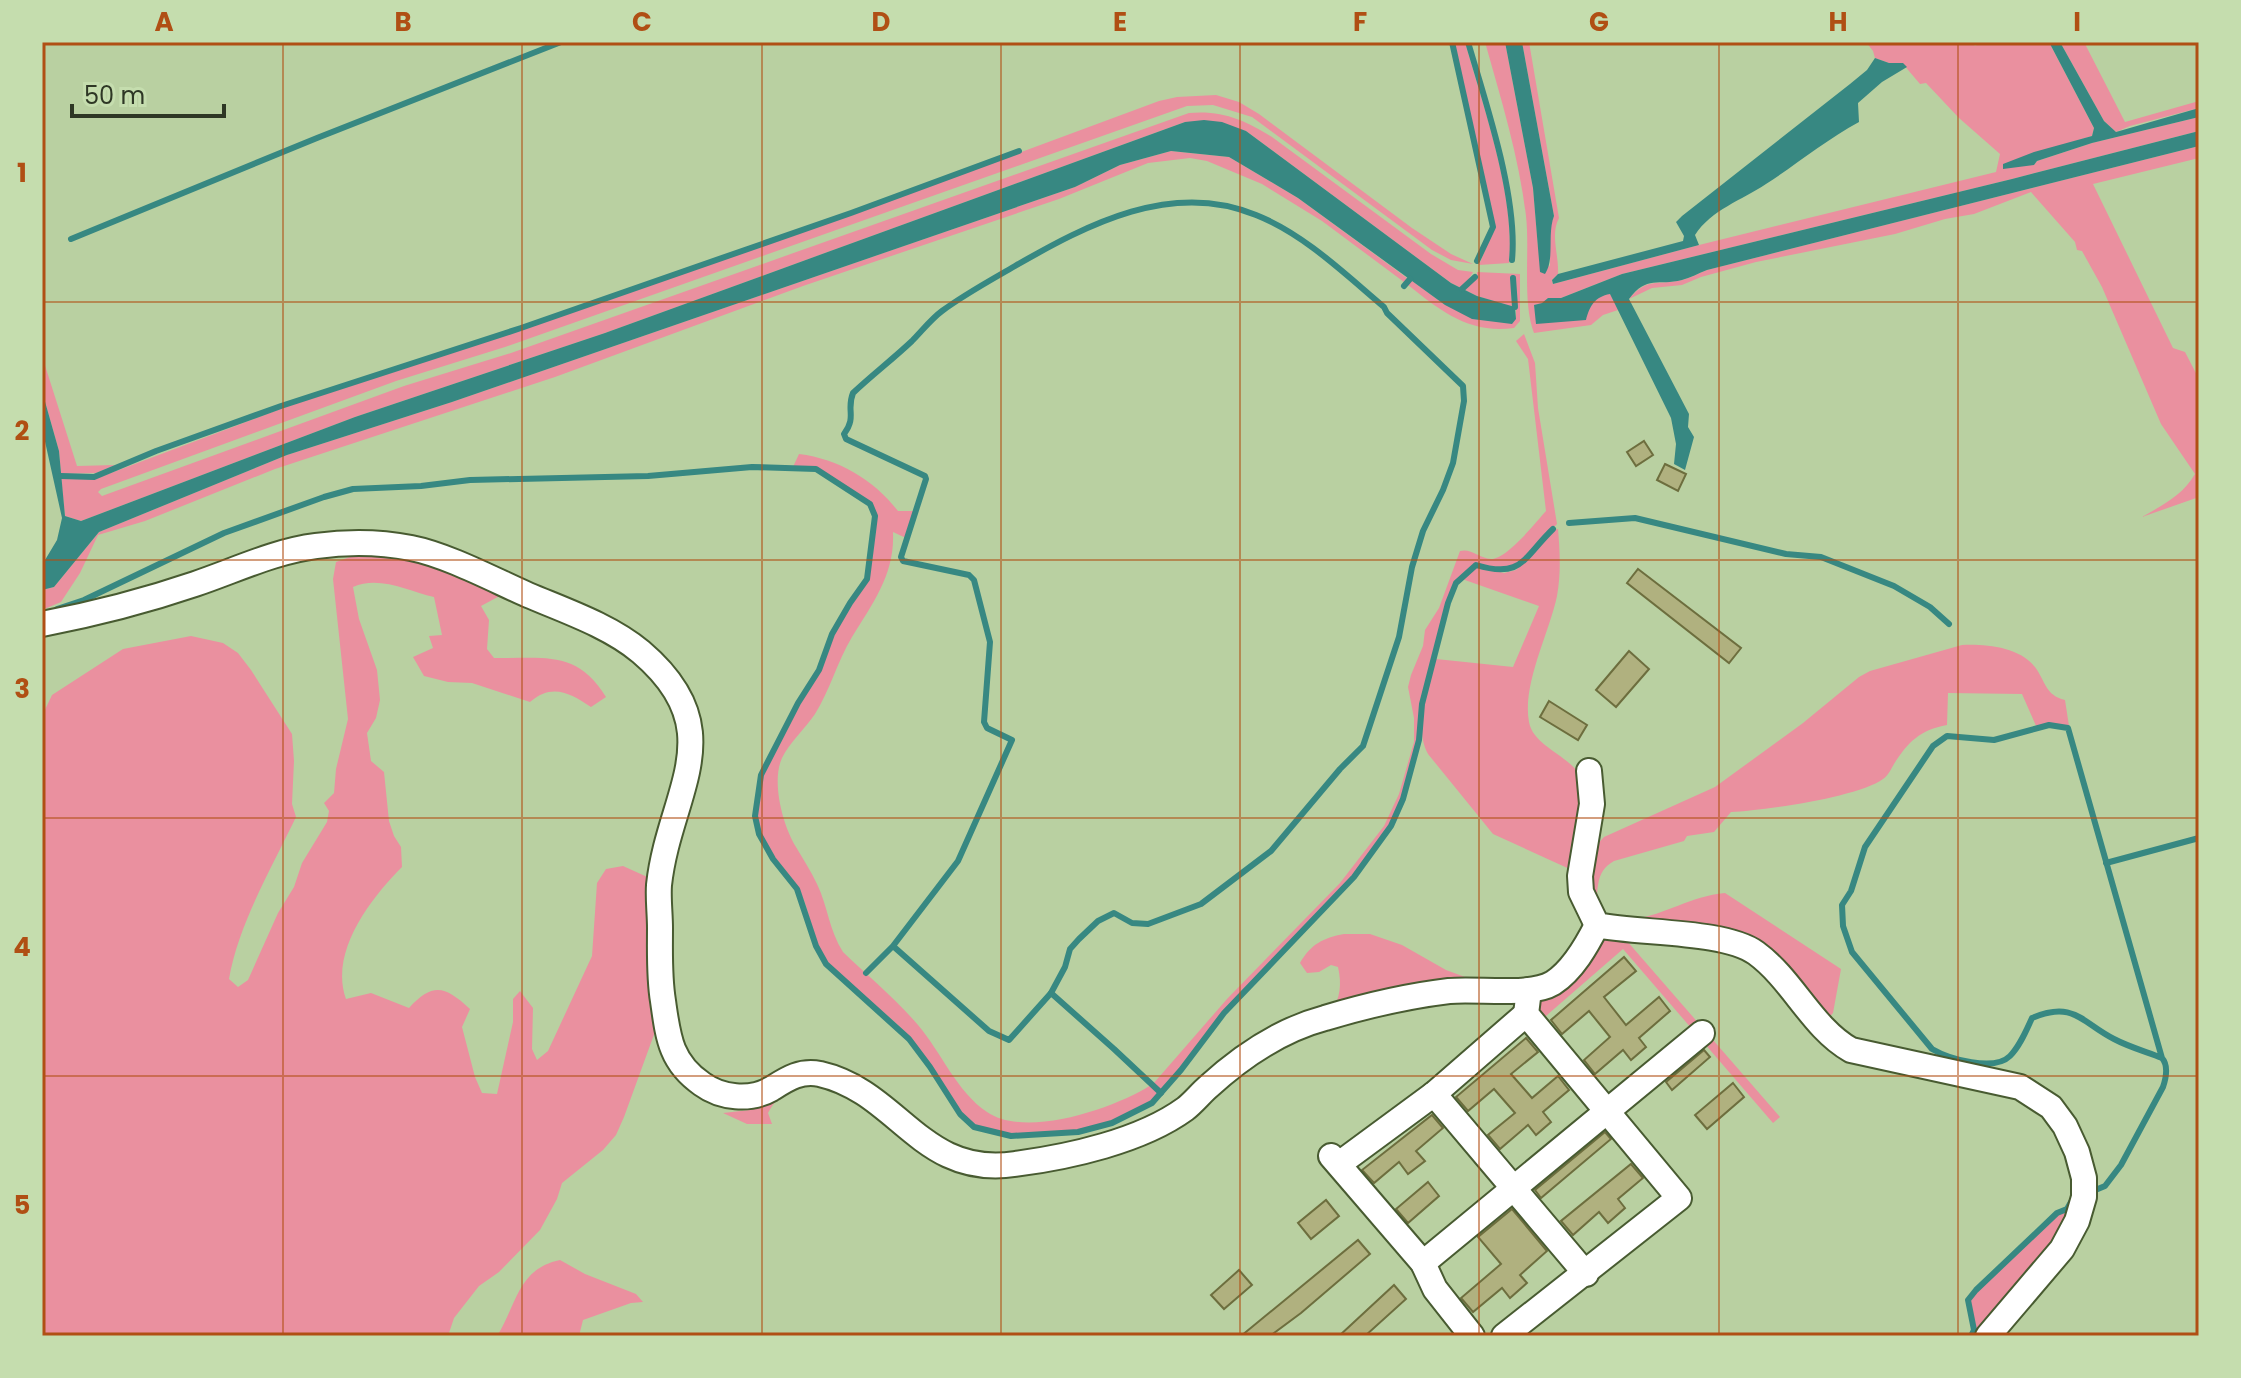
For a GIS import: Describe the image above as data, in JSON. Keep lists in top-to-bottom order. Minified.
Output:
{"scale_bar":"50 m","grid":{"columns":["A","B","C","D","E","F","G","H","I"],"rows":["1","2","3","4","5"]}}
